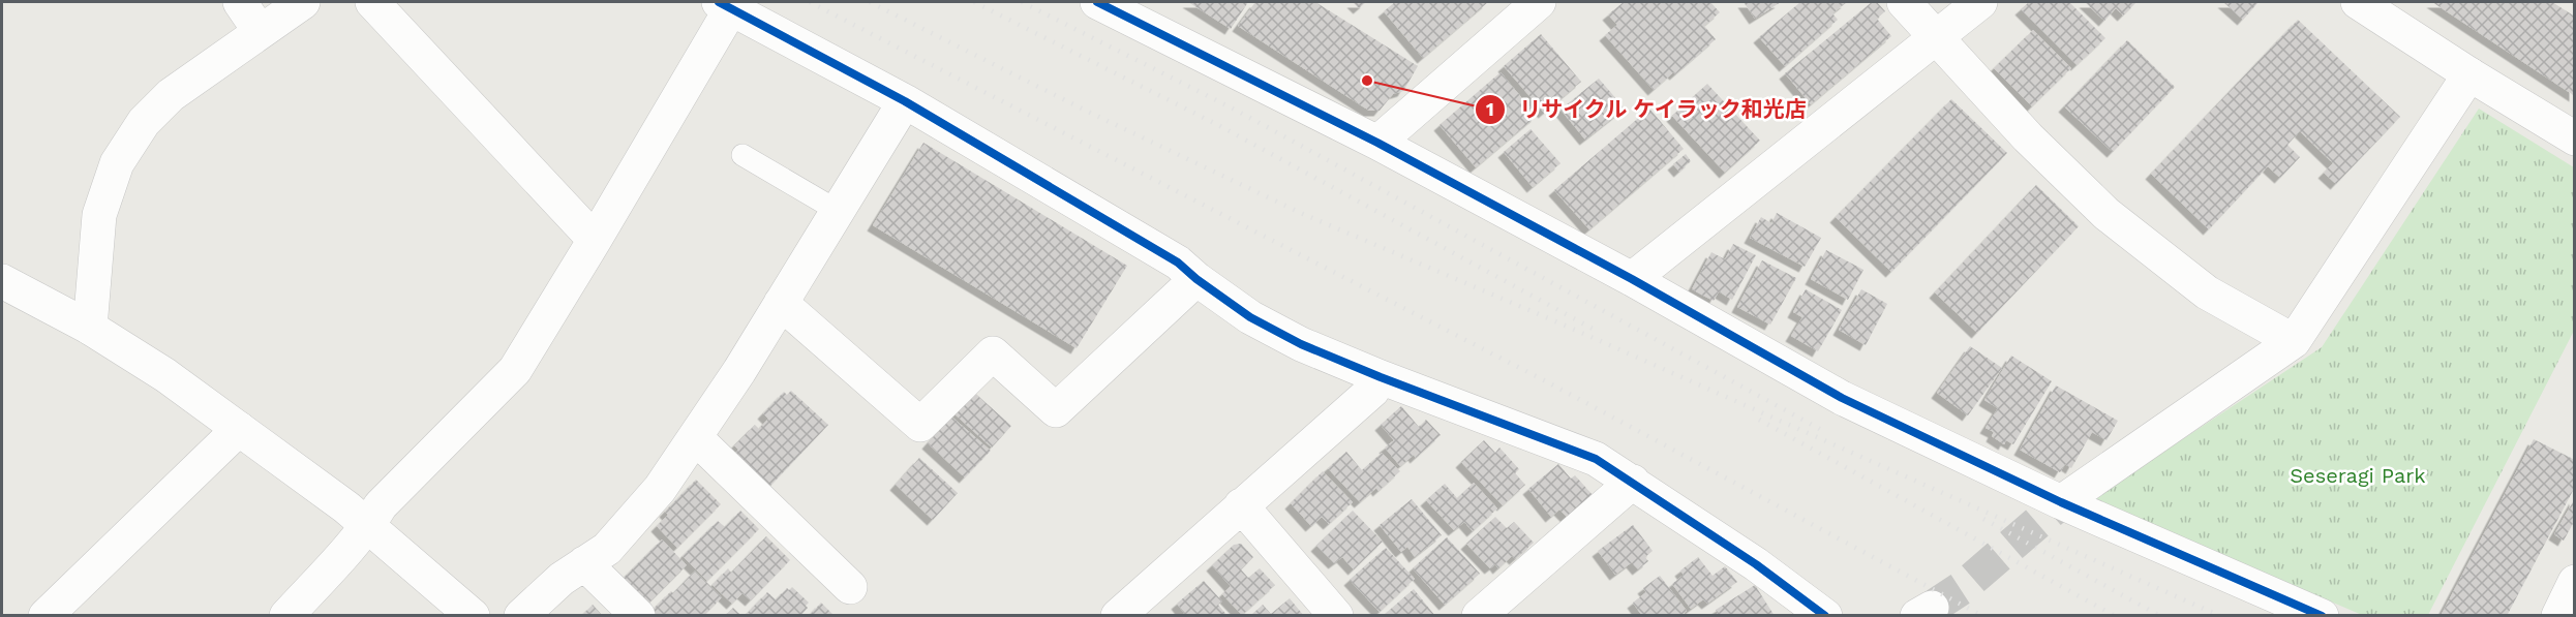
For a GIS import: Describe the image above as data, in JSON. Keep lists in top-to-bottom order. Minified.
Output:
{"parks":["Seseragi Park"],"places":["リサイクル ケイラック和光店"]}
